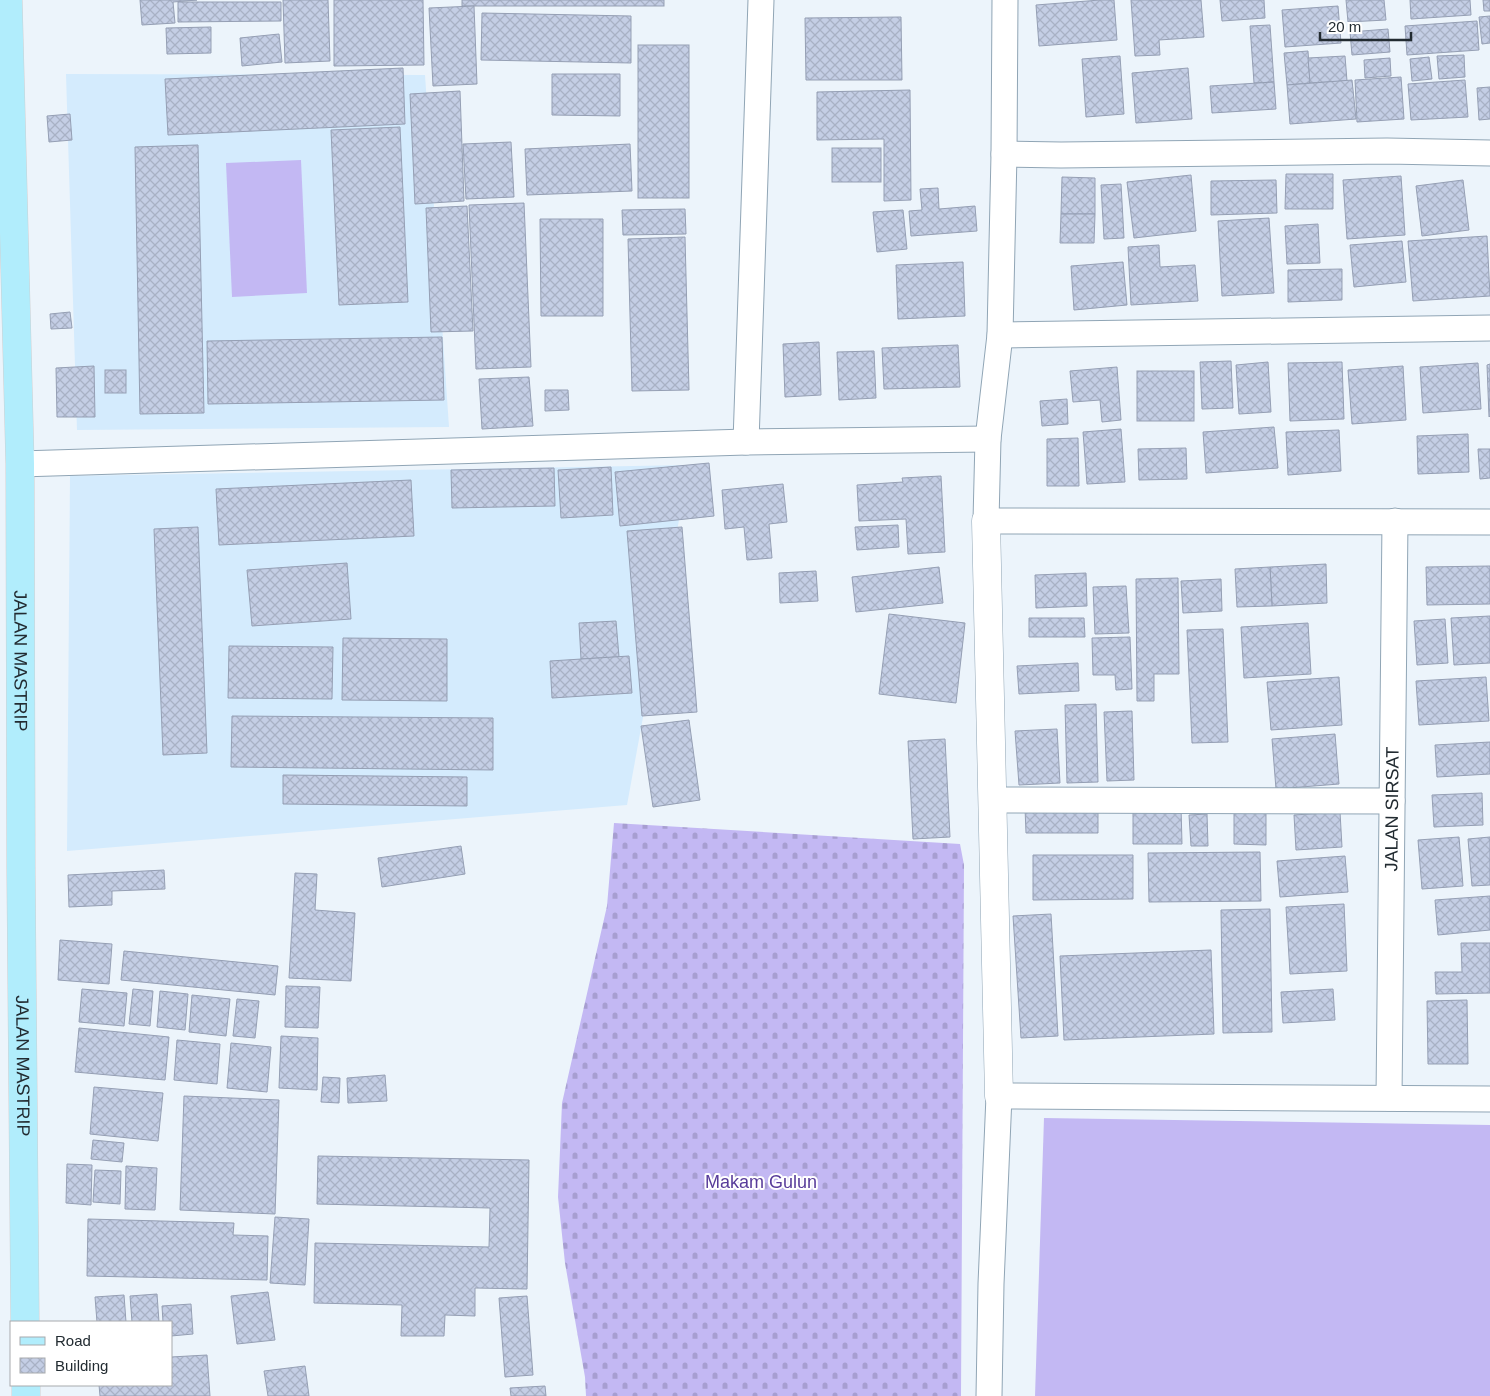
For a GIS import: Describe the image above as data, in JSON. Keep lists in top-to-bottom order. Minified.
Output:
{"streets":{"main road":["JALAN MASTRIP"],"street":["JALAN SIRSAT"]},"parks":["Makam Gulun"],"legend":["Road","Building"],"scale_bar":"20 m"}
